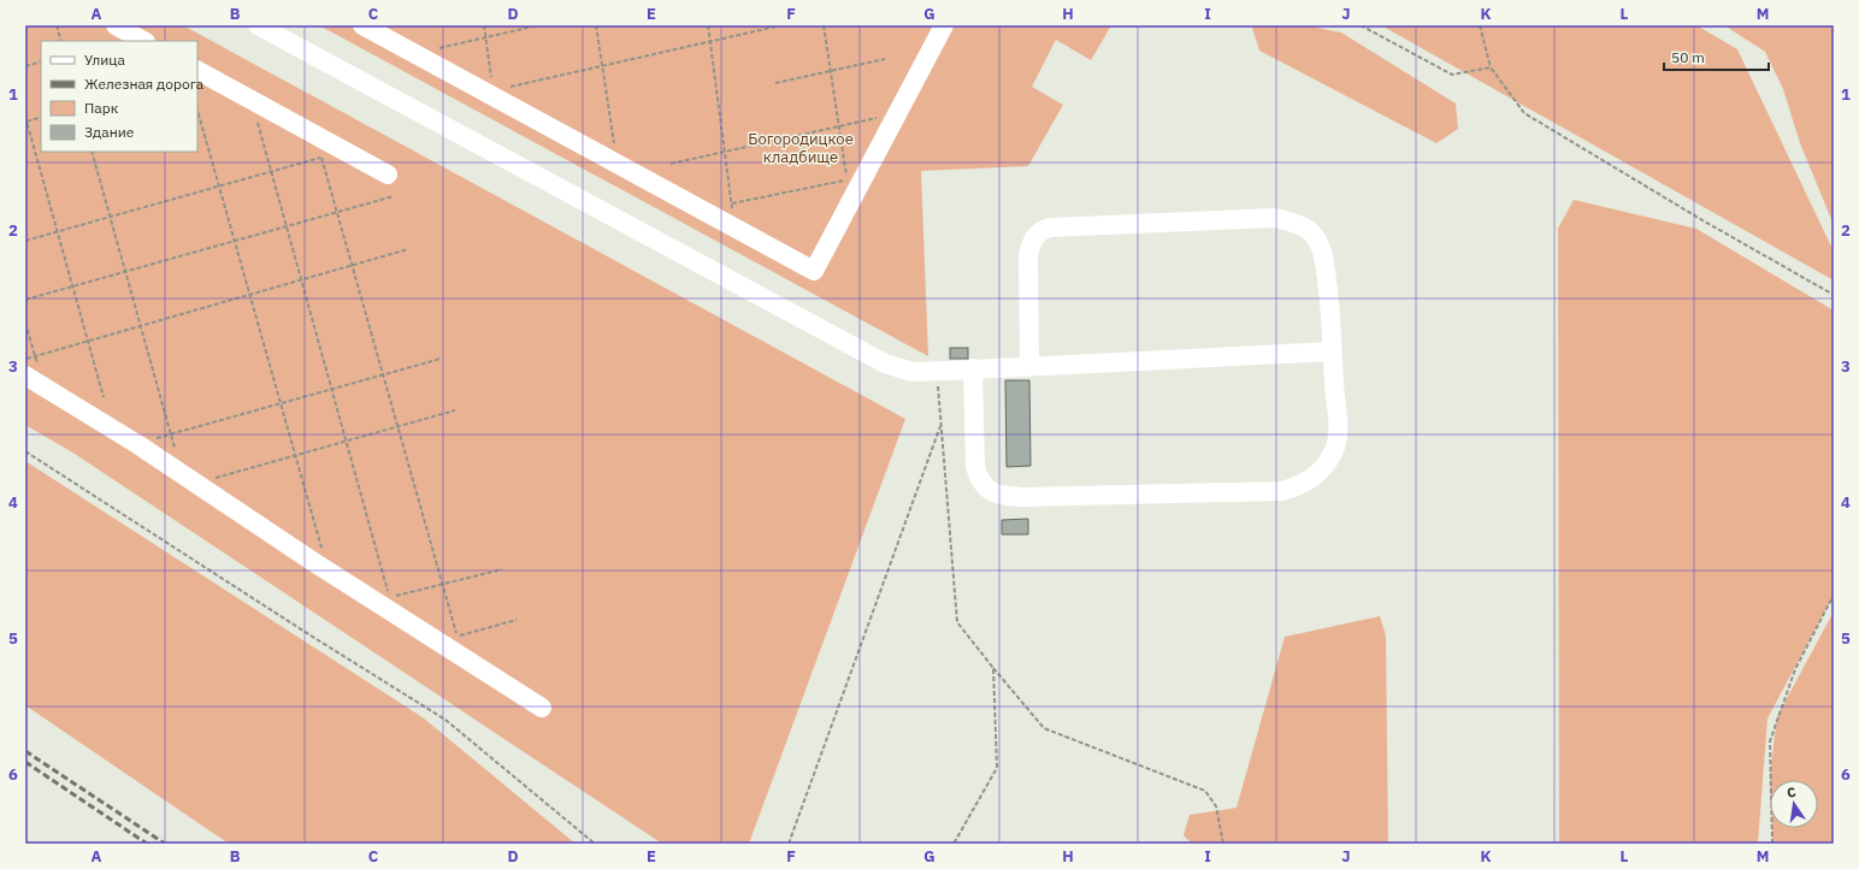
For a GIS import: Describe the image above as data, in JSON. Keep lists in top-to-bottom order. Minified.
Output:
{"parks":["Богородицкое кладбище"],"legend":["Улица","Железная дорога","Парк","Здание"],"scale_bar":"50 m","north":"top","grid":{"columns":["A","B","C","D","E","F","G","H","I","J","K","L","M"],"rows":["1","2","3","4","5","6"]}}
